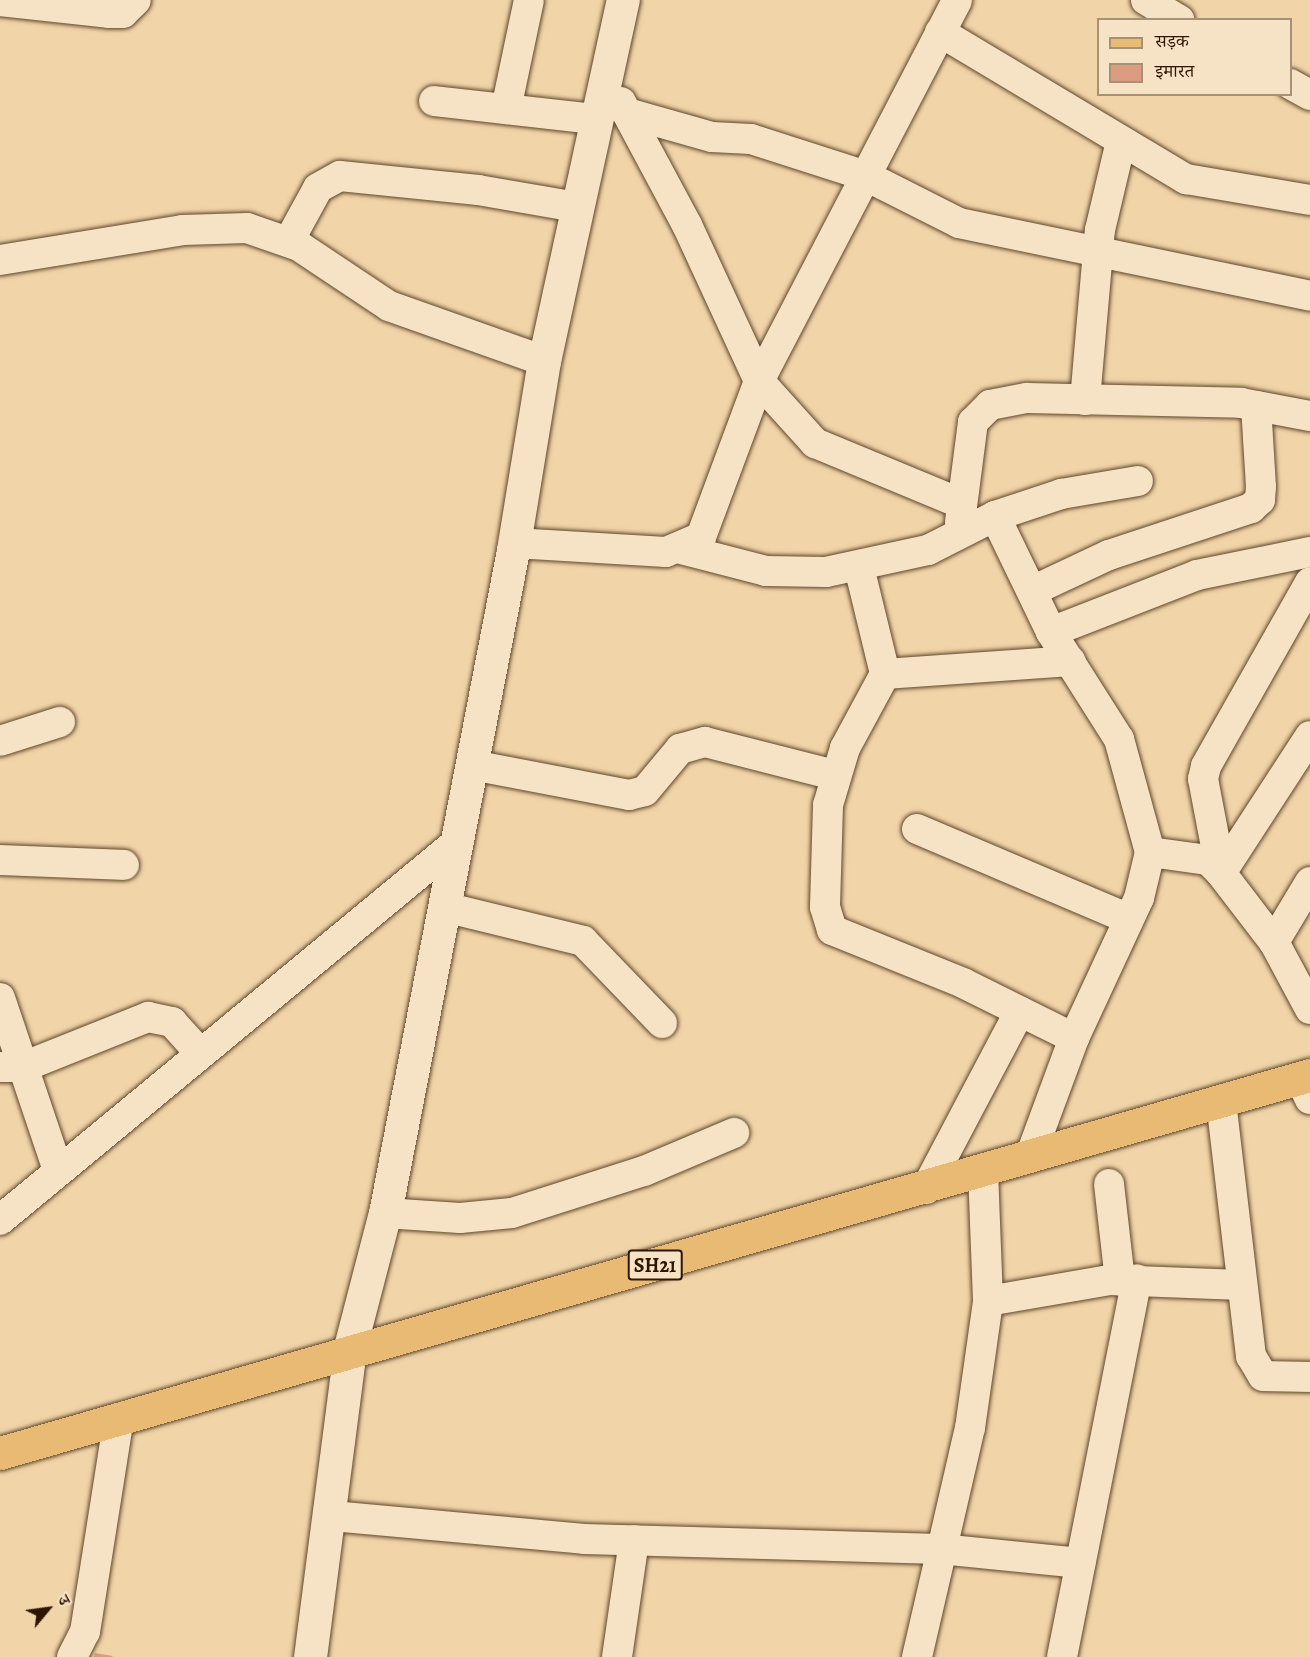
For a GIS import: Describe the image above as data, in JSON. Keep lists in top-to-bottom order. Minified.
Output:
{"streets":{"main road":["SH21"]},"legend":["सड़क","इमारत"],"north":"top right"}
